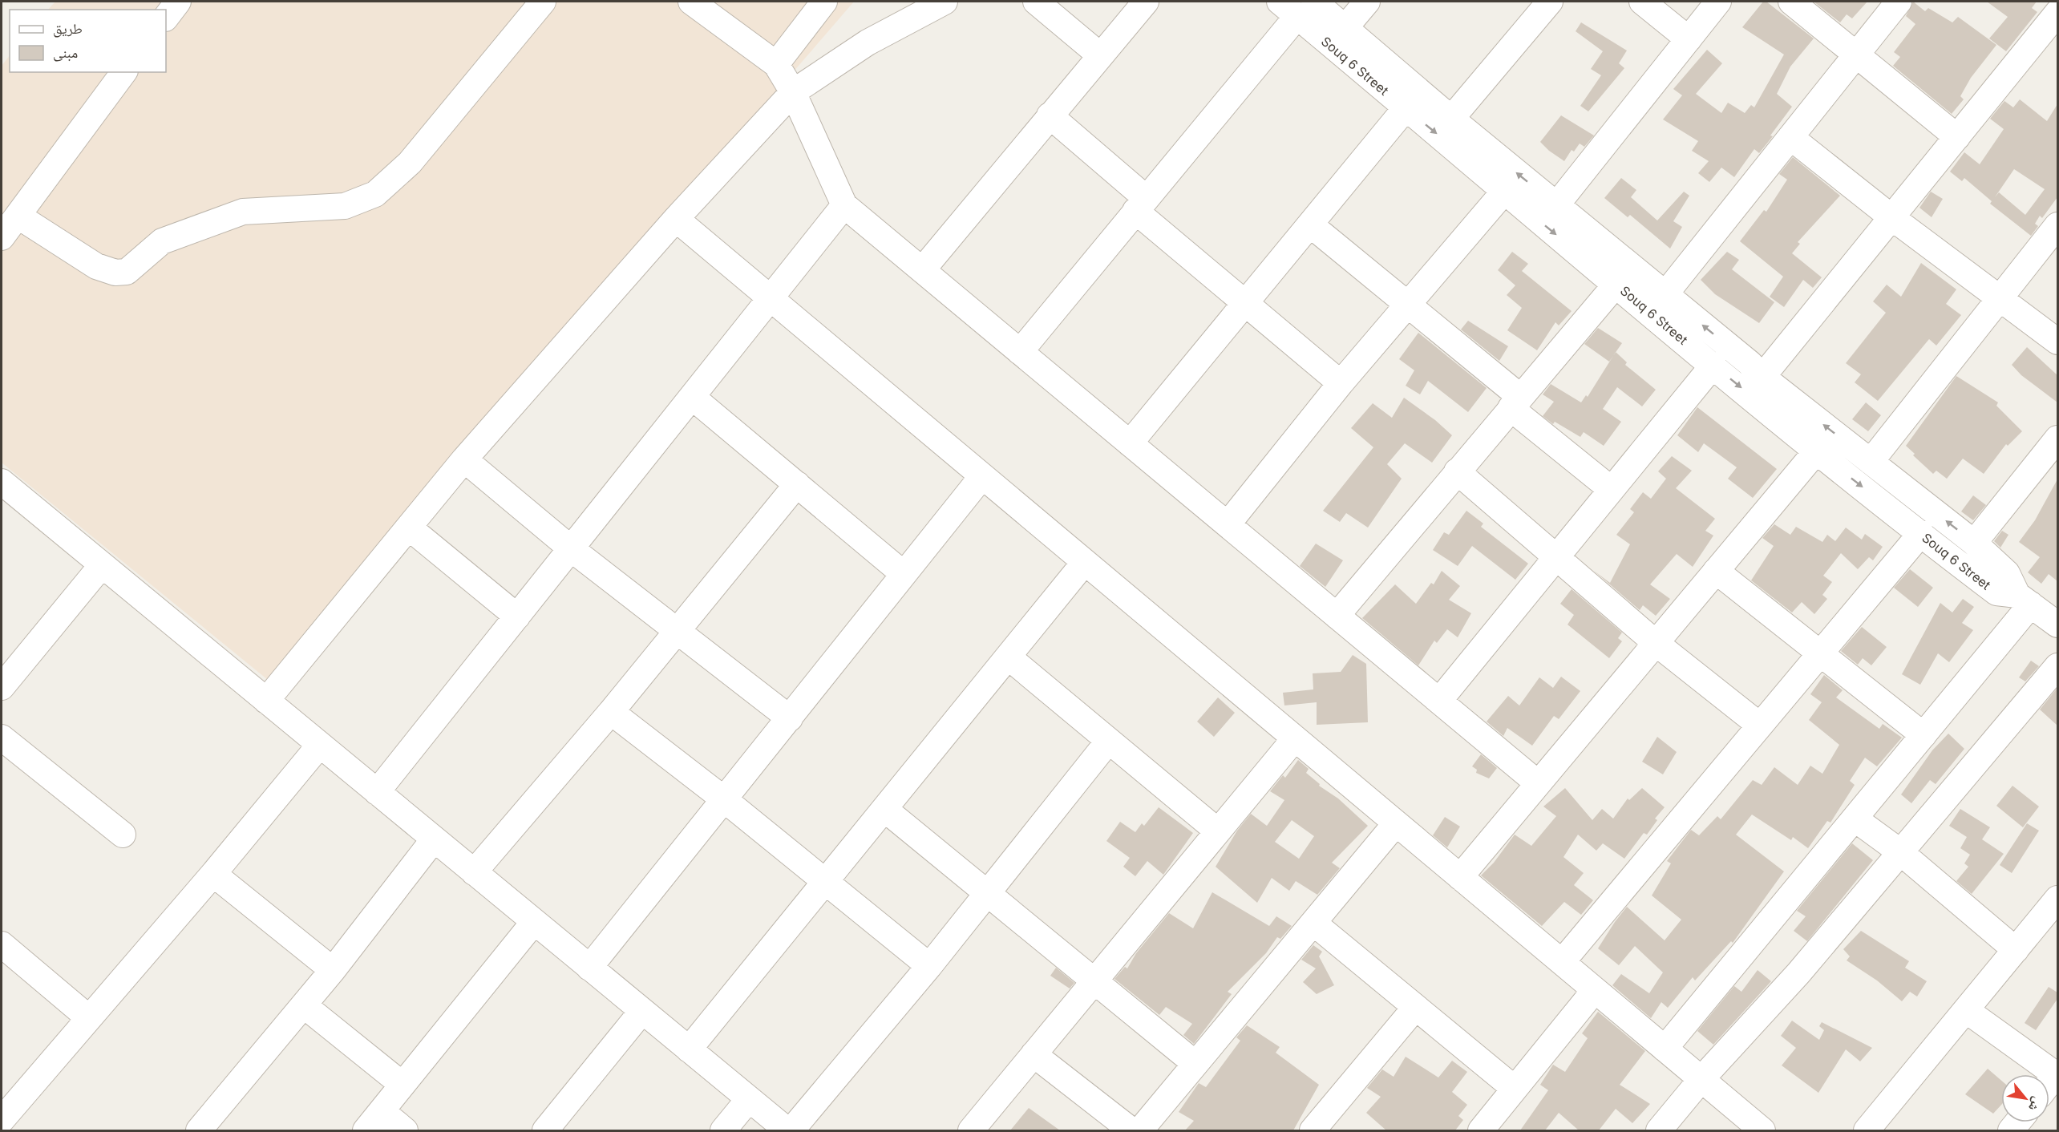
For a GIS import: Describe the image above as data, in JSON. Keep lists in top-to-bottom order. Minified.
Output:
{"streets":{"street":["Souq 6 Street"]},"legend":["طريق","مبنى"],"north":"bottom right"}
